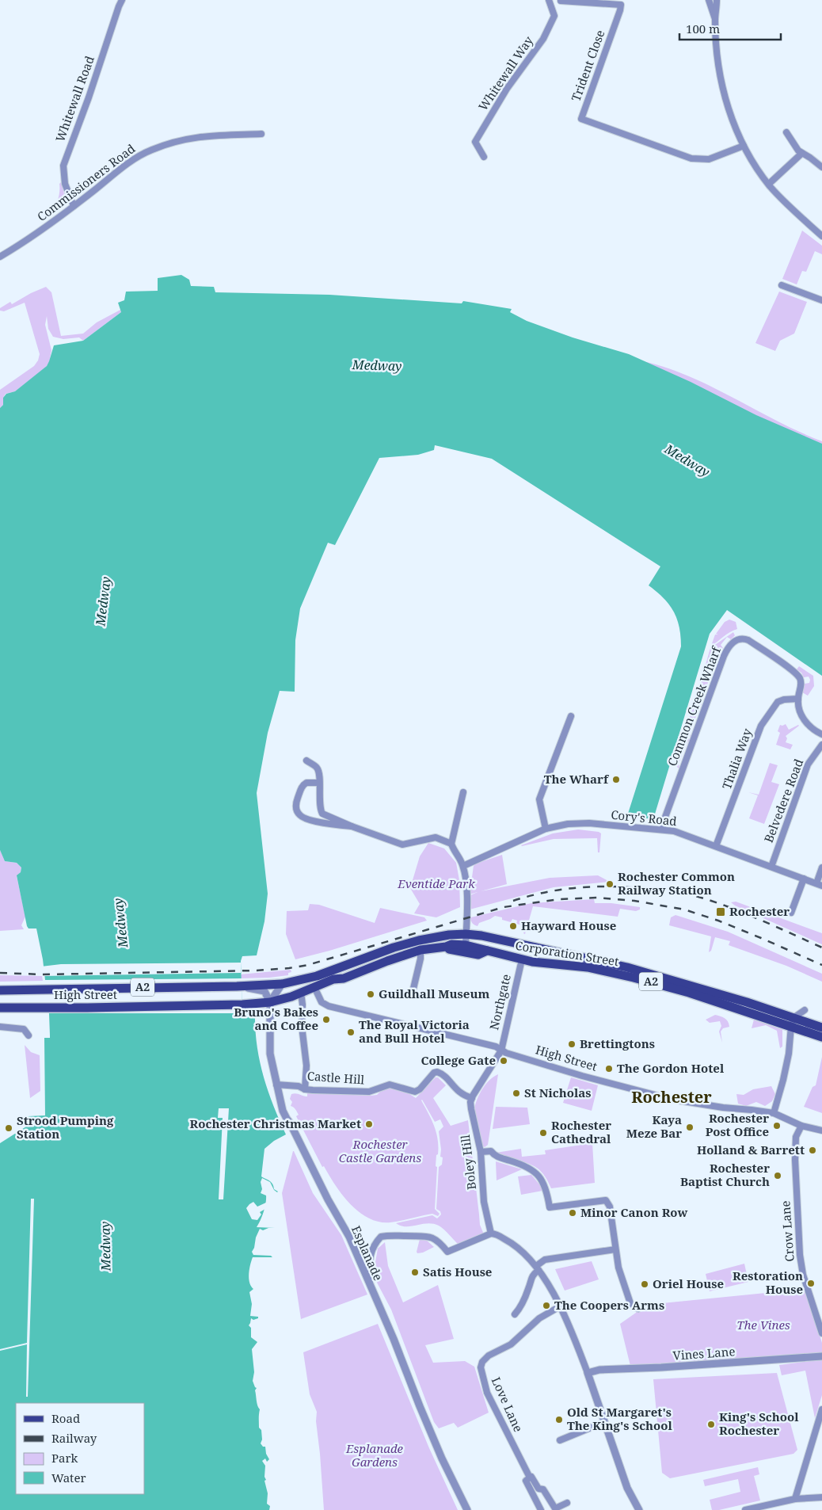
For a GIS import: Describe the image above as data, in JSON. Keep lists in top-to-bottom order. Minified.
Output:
{"streets":{"main road":["Corporation Street","A2","High Street"],"street":["Trident Close","Whitewall Way","Whitewall Road","Commissioners Road","Common Creek Wharf","Thalia Way","Belvedere Road","Cory's Road","Northgate","Castle Hill","Boley Hill","Crow Lane","Esplanade","Vines Lane","Love Lane"]},"crossings":[["Whitewall Road","Commissioners Road"],["Common Creek Wharf","Thalia Way"],["Common Creek Wharf","Cory's Road"],["Thalia Way","Cory's Road"],["Belvedere Road","Cory's Road"],["Corporation Street","A2"],["Corporation Street","High Street"],["Corporation Street","Northgate"],["A2","High Street"],["A2","Esplanade"],["High Street","Northgate"],["High Street","Crow Lane"],["High Street","Esplanade"],["Castle Hill","Boley Hill"],["Castle Hill","Esplanade"]],"districts":["Rochester"],"water":["Medway"],"parks":["Eventide Park","Rochester Castle Gardens","The Vines","Esplanade Gardens"],"places":{"other":["The Wharf","Rochester Common Railway Station","Hayward House","Guildhall Museum","Bruno's Bakes and Coffee","The Royal Victoria and Bull Hotel","Brettingtons","College Gate","The Gordon Hotel","St Nicholas","Rochester Christmas Market","Rochester Post Office","Kaya Meze Bar","Strood Pumping Station","Rochester Cathedral","Holland & Barrett","Rochester Baptist Church","Minor Canon Row","Satis House","Restoration House","Oriel House","The Coopers Arms","Old St Margaret's The King's School","King's School Rochester"],"transit":["Rochester"]},"legend":["Road","Railway","Park","Water"],"scale_bar":"100 m"}
